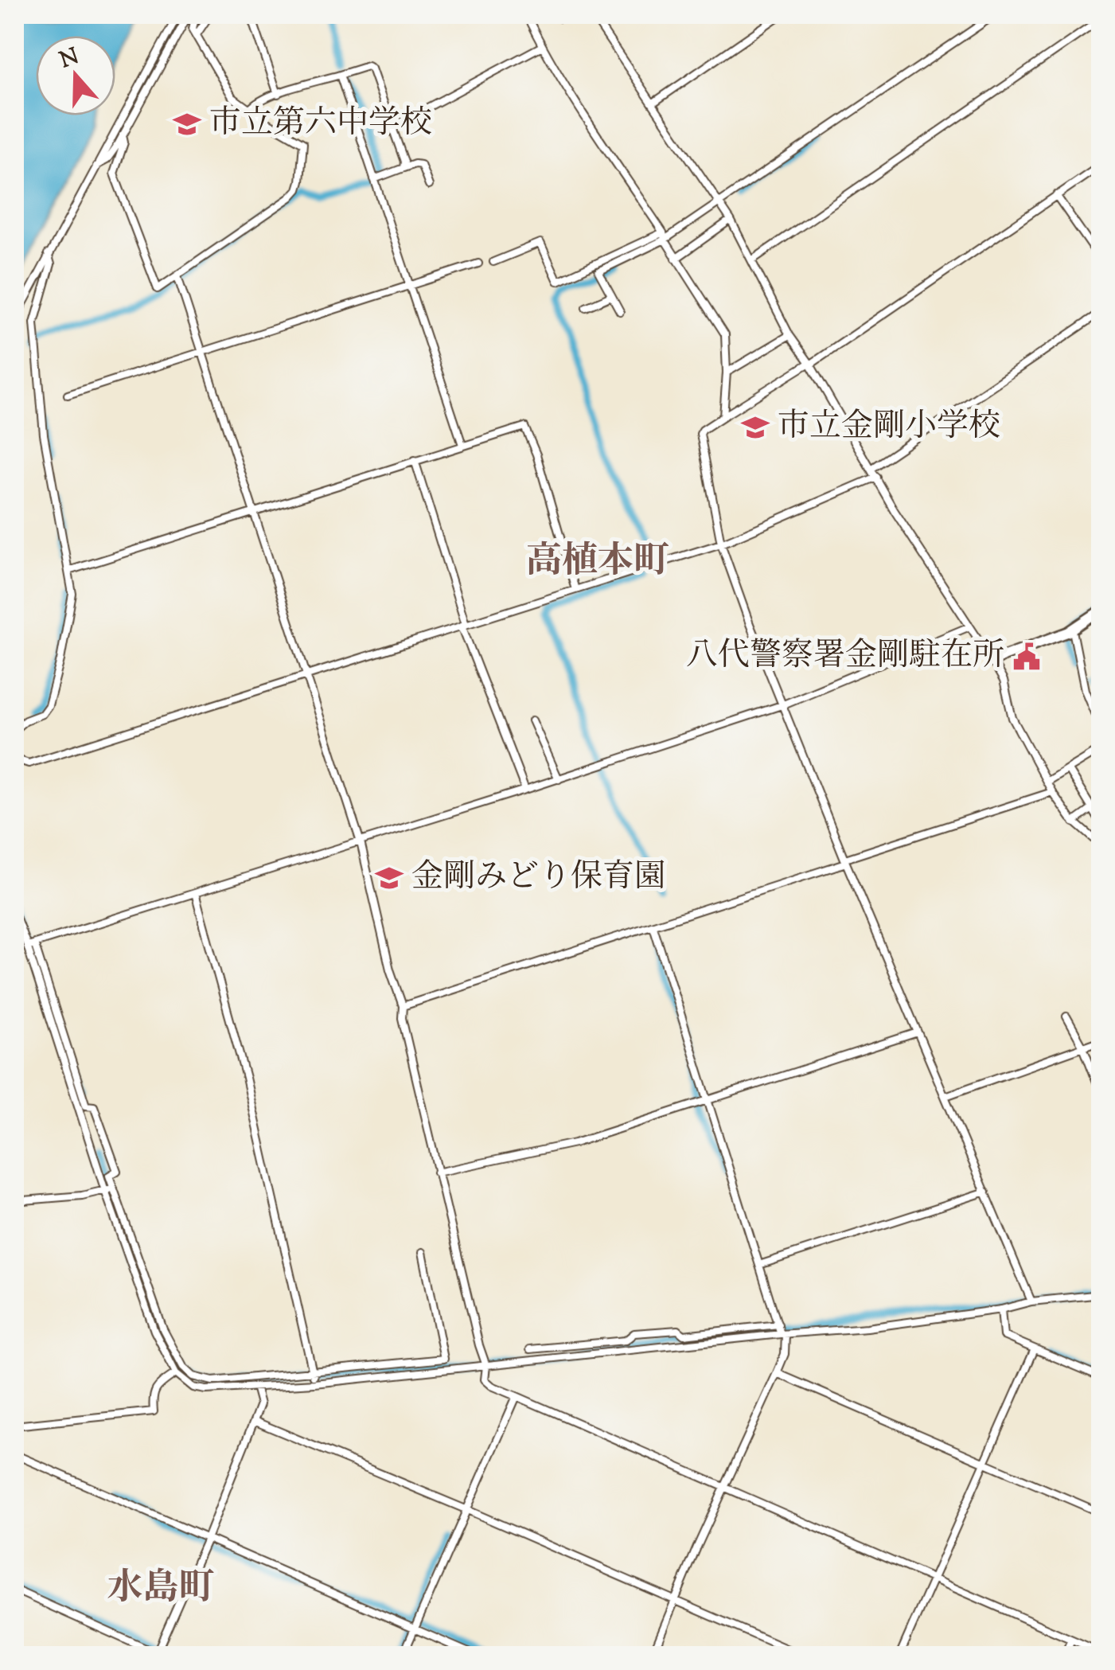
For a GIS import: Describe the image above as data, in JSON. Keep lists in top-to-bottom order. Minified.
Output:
{"districts":["高植本町","水島町"],"places":{"school or university":["市立第六中学校","市立金剛小学校","金剛みどり保育園"],"public building":["八代警察署金剛駐在所"]},"north":"top"}
